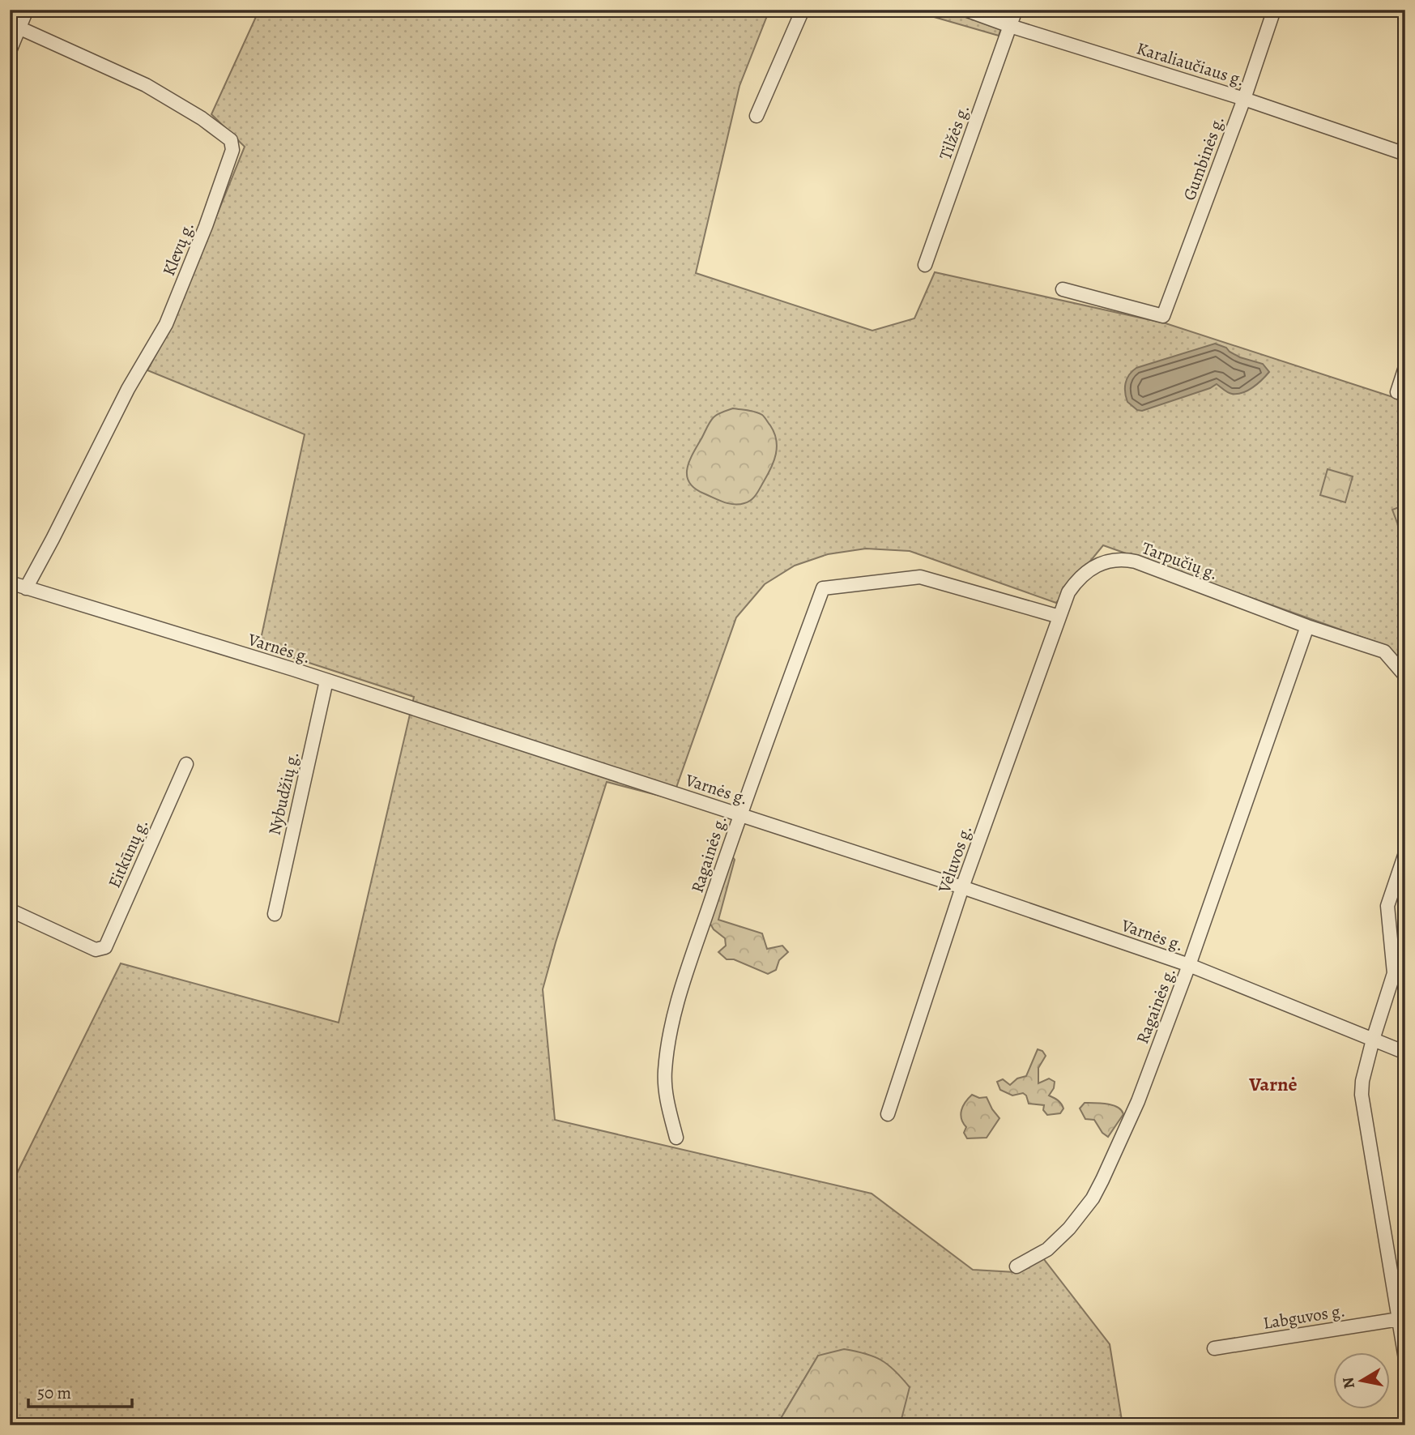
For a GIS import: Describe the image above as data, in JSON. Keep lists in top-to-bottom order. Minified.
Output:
{"streets":{"street":["Karaliaučiaus g.","Tilžės g.","Gumbinės g.","Klevų g.","Tarpučių g.","Varnės g.","Nybudžių g.","Eitkūnų g.","Ragainės g.","Vėluvos g.","Labguvos g."]},"crossings":[["Karaliaučiaus g.","Tilžės g."],["Karaliaučiaus g.","Gumbinės g."],["Klevų g.","Varnės g."],["Tarpučių g.","Ragainės g."],["Tarpučių g.","Vėluvos g."],["Varnės g.","Nybudžių g."],["Varnės g.","Ragainės g."],["Varnės g.","Vėluvos g."],["Ragainės g.","Vėluvos g."]],"districts":["Varnė"],"scale_bar":"50 m","north":"left"}
